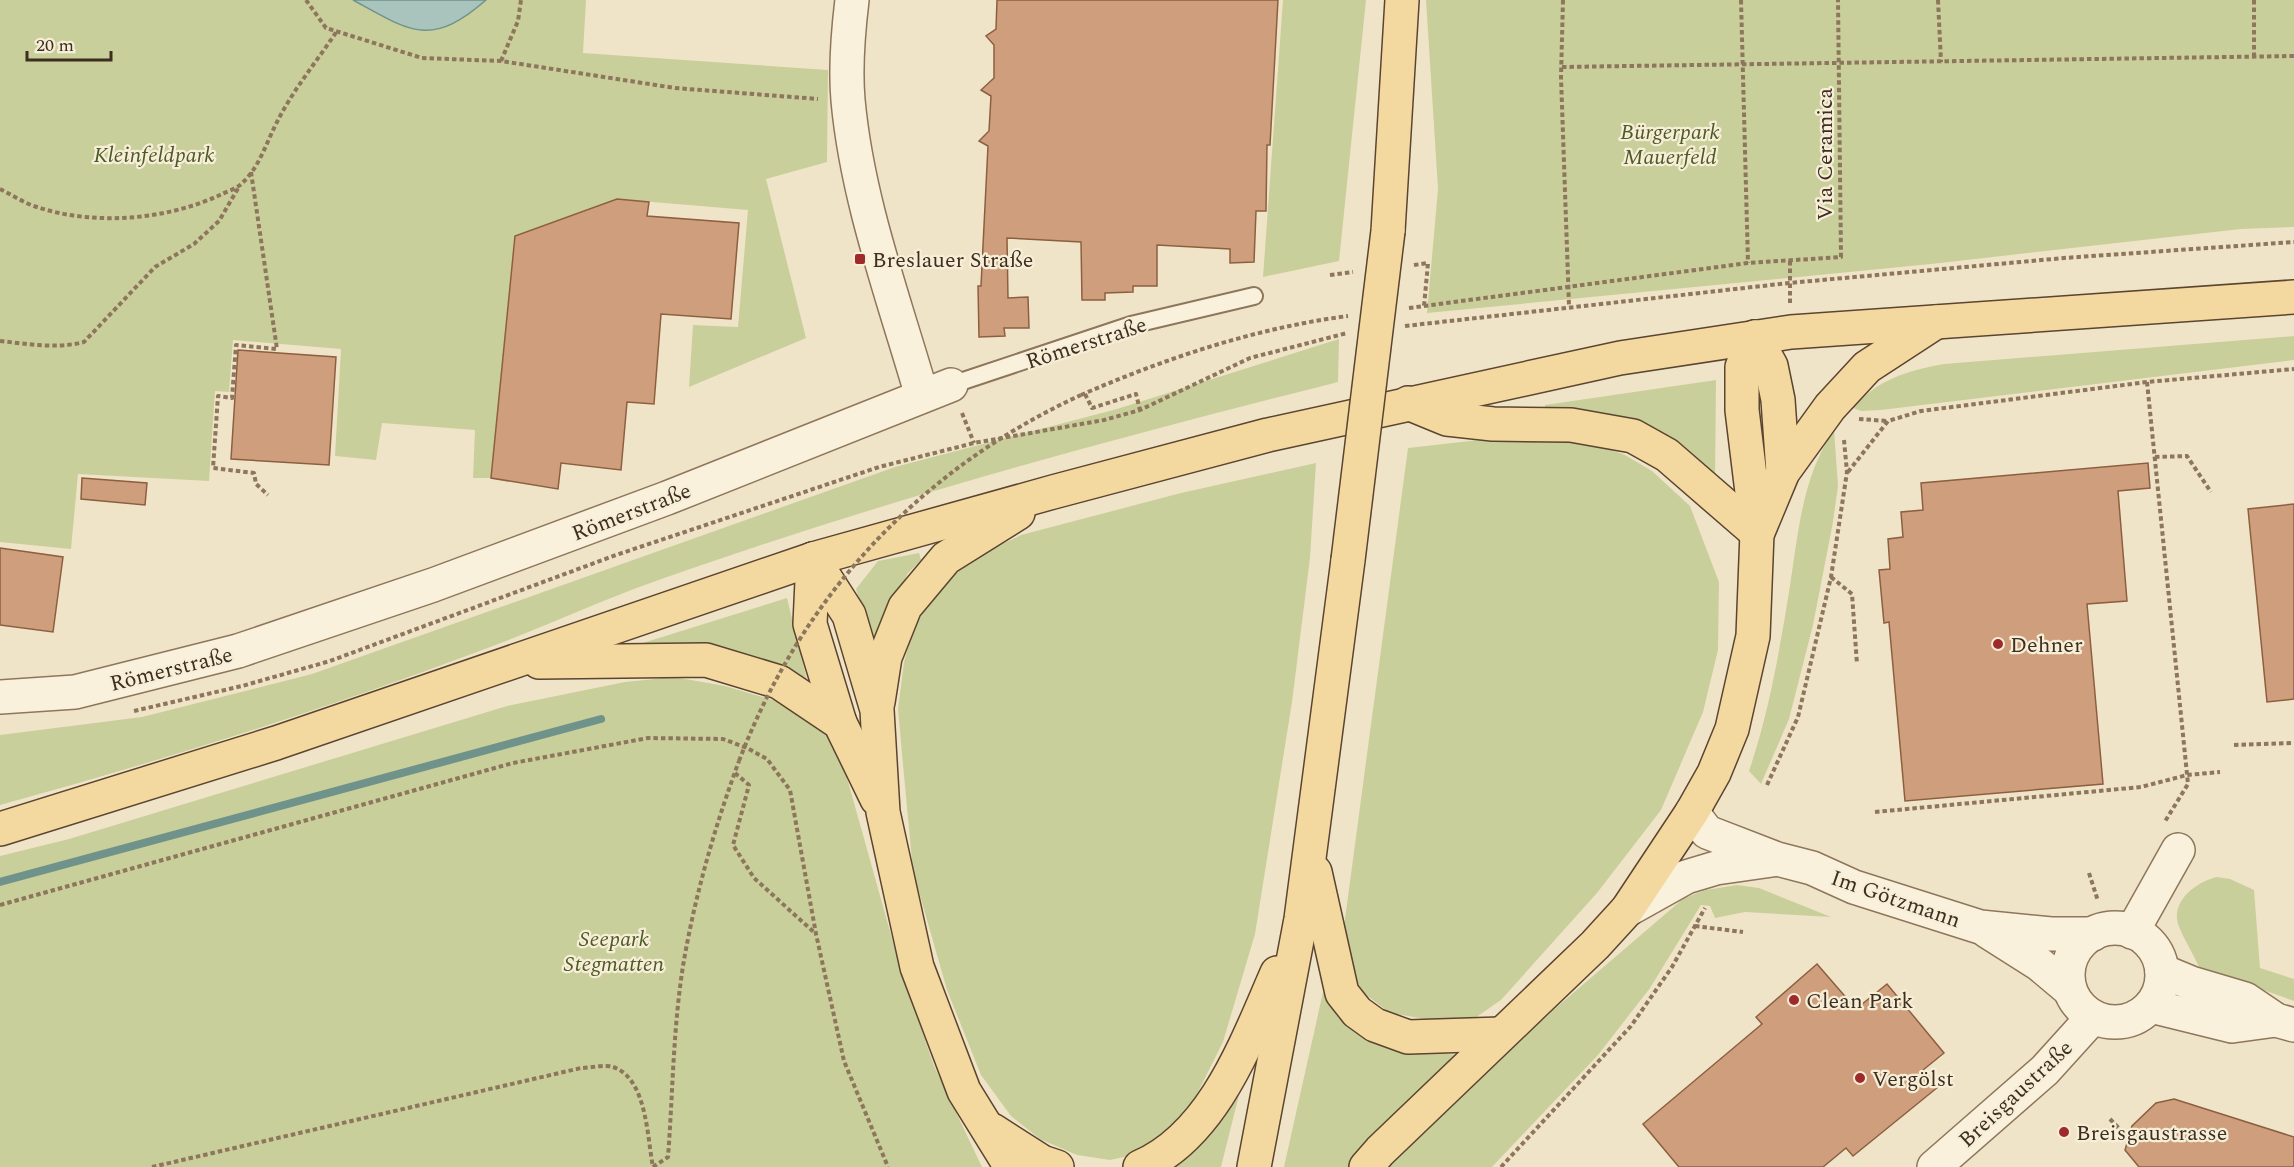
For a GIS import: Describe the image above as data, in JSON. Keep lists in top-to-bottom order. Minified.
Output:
{"streets":{"street":["Römerstraße","Im Götzmann","Breisgaustraße"],"path":["Via Ceramica"]},"crossings":[["Im Götzmann","Breisgaustraße"]],"parks":["Bürgerpark Mauerfeld","Kleinfeldpark","Seepark Stegmatten"],"places":{"transit":["Breslauer Straße"],"other":["Dehner","Clean Park","Vergölst","Breisgaustrasse"]},"scale_bar":"20 m"}
